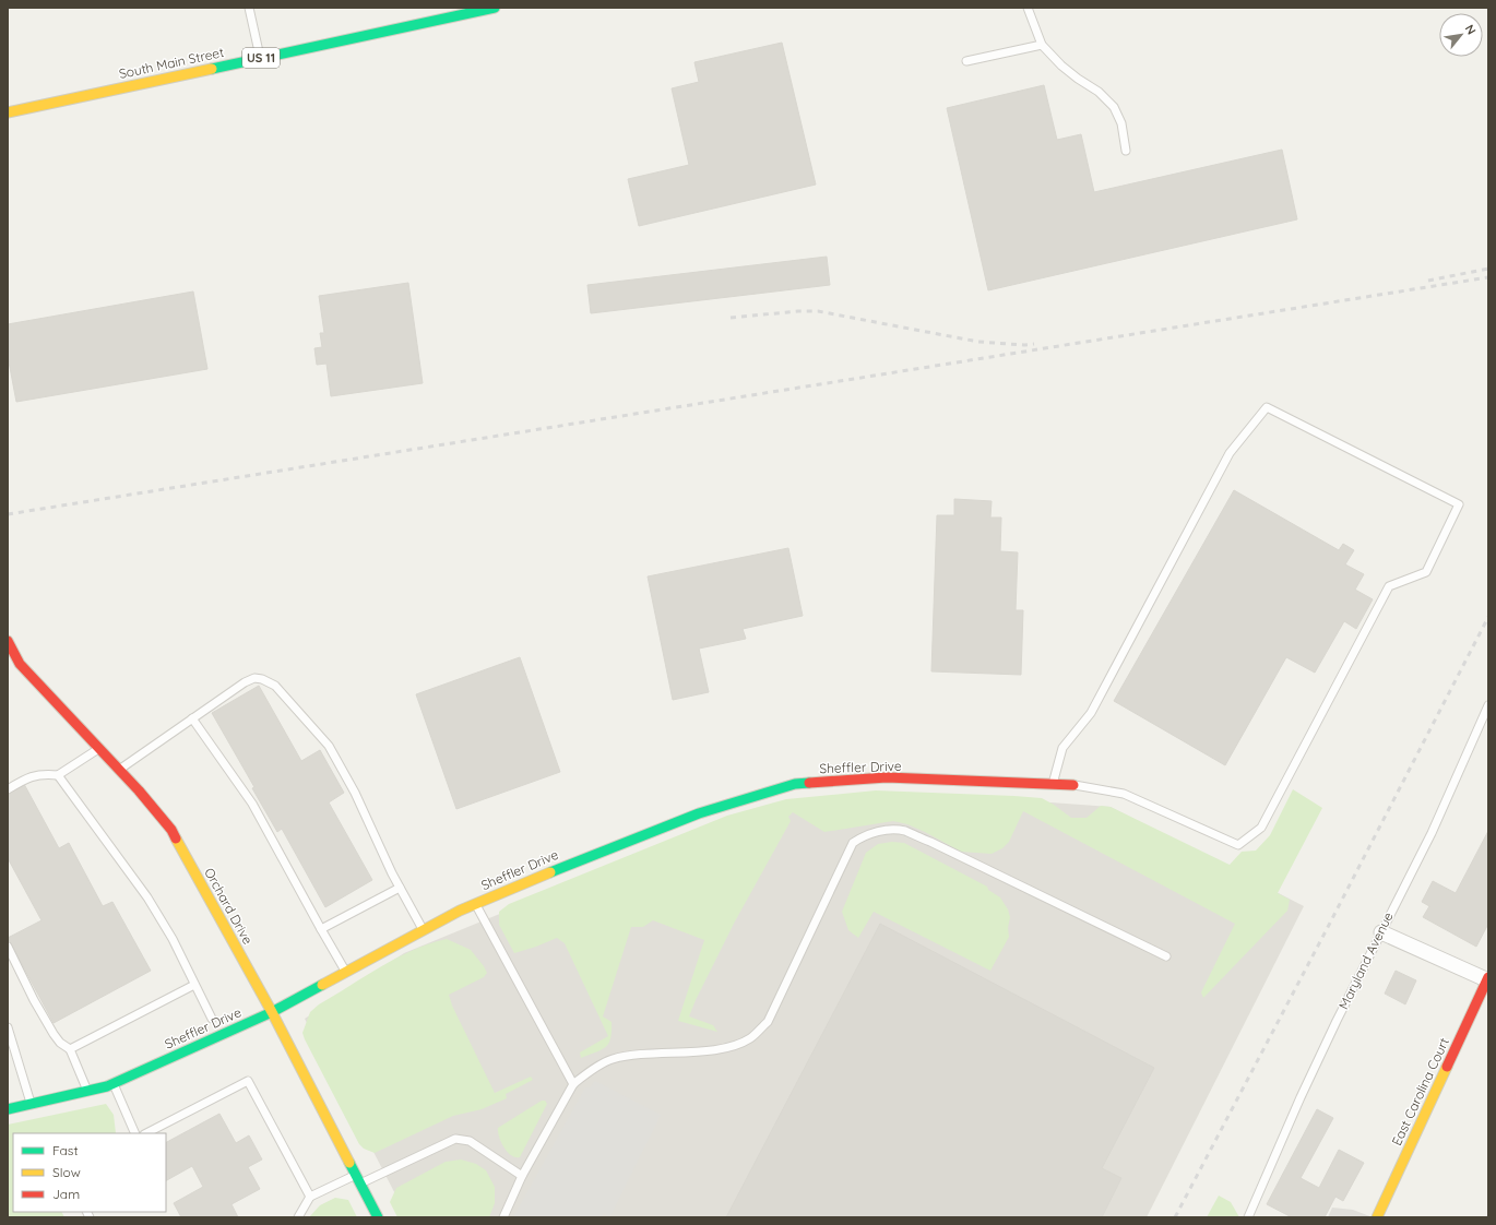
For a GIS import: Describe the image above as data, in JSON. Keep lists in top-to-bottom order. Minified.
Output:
{"streets":{"street":["US 11","South Main Street","Sheffler Drive","Orchard Drive","East Carolina Court"],"lane":["Maryland Avenue"]},"crossings":[["Sheffler Drive","Orchard Drive"]],"legend":["Fast","Slow","Jam"],"north":"top right"}
